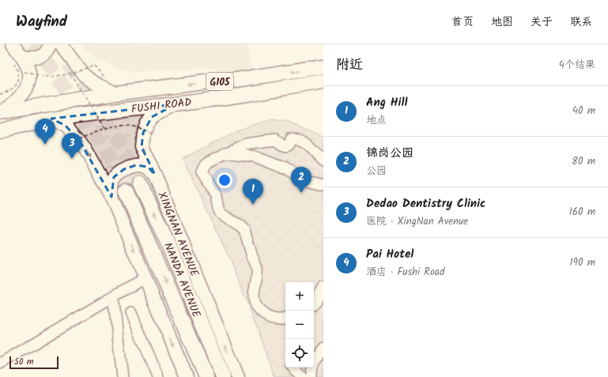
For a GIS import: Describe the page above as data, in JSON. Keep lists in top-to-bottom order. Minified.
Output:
{"streets":{"highway":["G105","FUSHI ROAD","NANDA AVENUE"],"main road":["XINGNAN AVENUE"]},"crossings":[["FUSHI ROAD","XINGNAN AVENUE"]],"scale_bar":"50 m","page":{"header":"Wayfind","nav":["首页","地图","关于","联系"],"heading":["附近","4个结果"],"list":[{"mark":"1","name":"Ang Hill","note":"地点","value":"40 m"},{"mark":"2","name":"锦岗公园","note":"公园","value":"80 m"},{"mark":"3","name":"Dedao Dentistry Clinic","note":"医院 · XingNan Avenue","value":"160 m"},{"mark":"4","name":"Pai Hotel","note":"酒店 · Fushi Road","value":"190 m"}],"pins":["4","3","2","1"],"map_buttons":["+","−"],"scale":"50 m"}}
